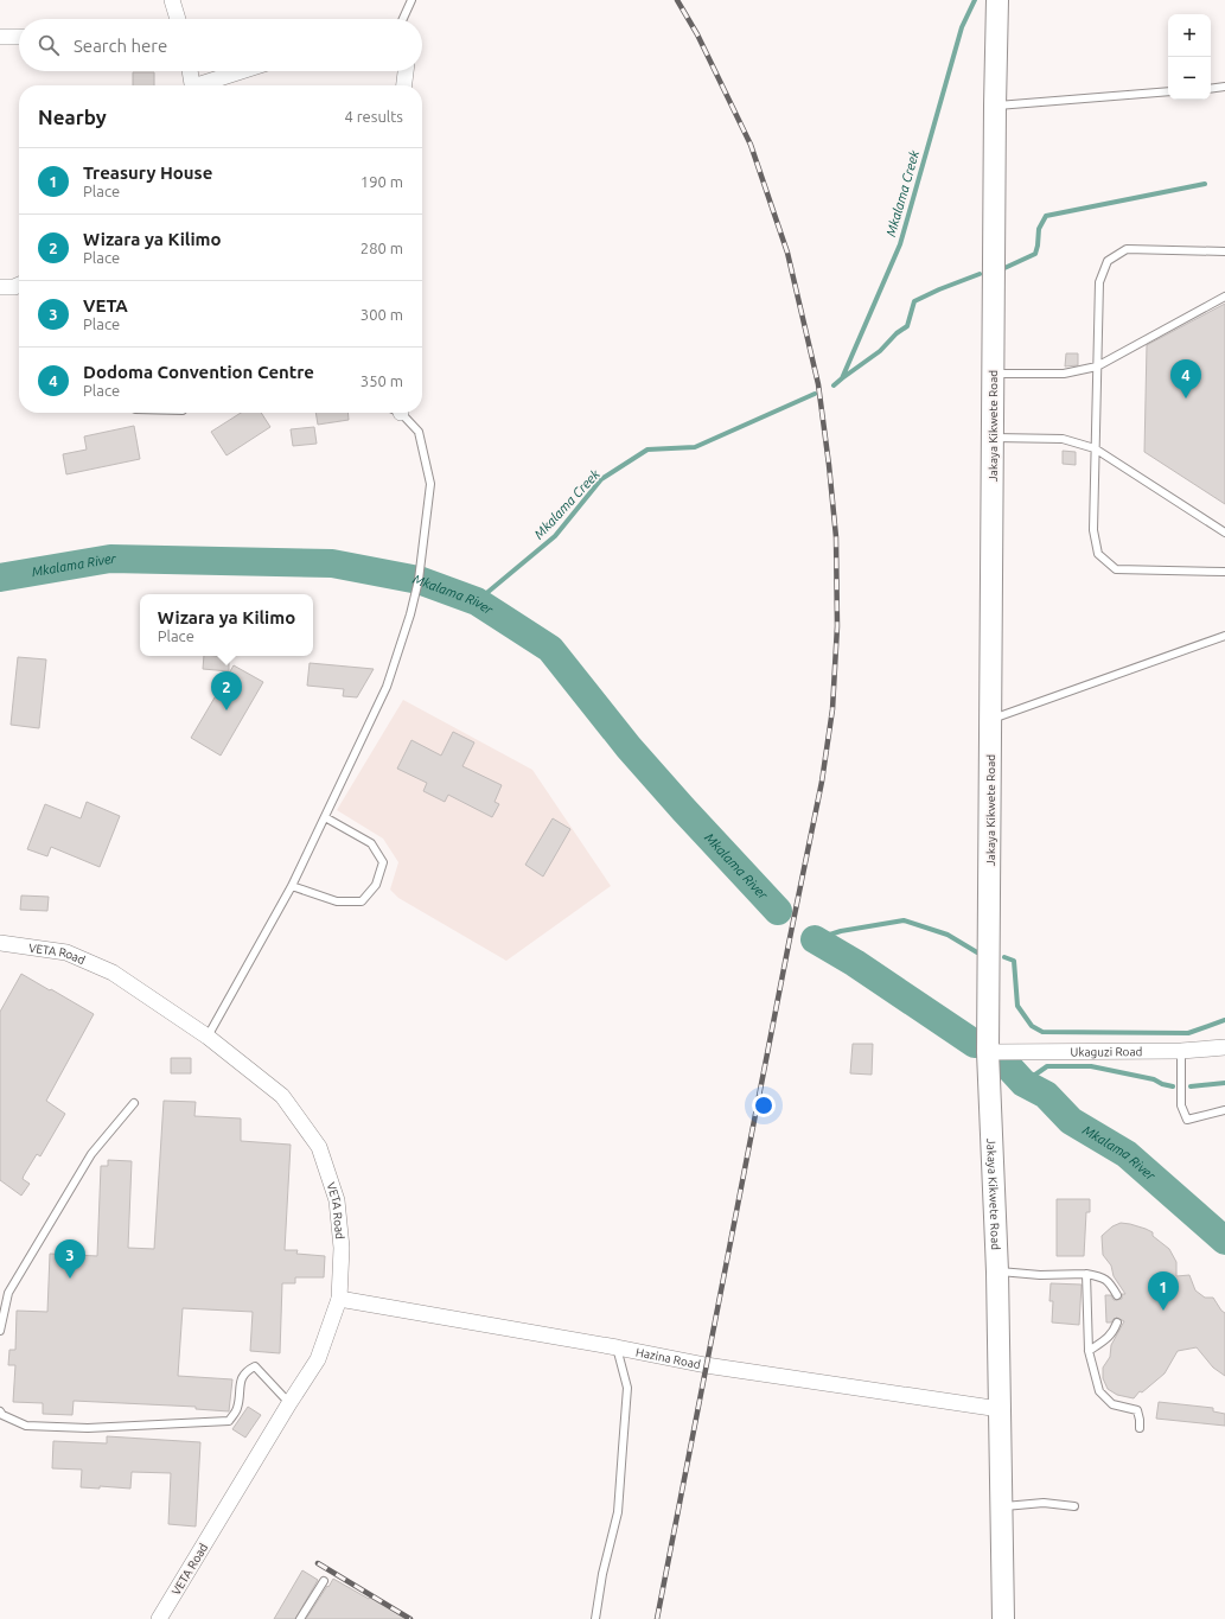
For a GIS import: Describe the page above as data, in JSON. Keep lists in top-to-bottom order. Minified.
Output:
{"streets":{"main road":["Jakaya Kikwete Road"],"street":["VETA Road","Ukaguzi Road","Hazina Road"]},"crossings":[["Jakaya Kikwete Road","Ukaguzi Road"],["Jakaya Kikwete Road","Hazina Road"],["VETA Road","Hazina Road"]],"water":["Mkalama Creek","Mkalama River"],"page":{"map_buttons":["+","−"],"search":"Search here","heading":["Nearby","4 results"],"list":[{"mark":"1","name":"Treasury House","note":"Place","value":"190 m"},{"mark":"2","name":"Wizara ya Kilimo","note":"Place","value":"280 m"},{"mark":"3","name":"VETA","note":"Place","value":"300 m"},{"mark":"4","name":"Dodoma Convention Centre","note":"Place","value":"350 m"}],"pins":["4","2","3","1"],"popup":["Wizara ya Kilimo","Place"]}}
